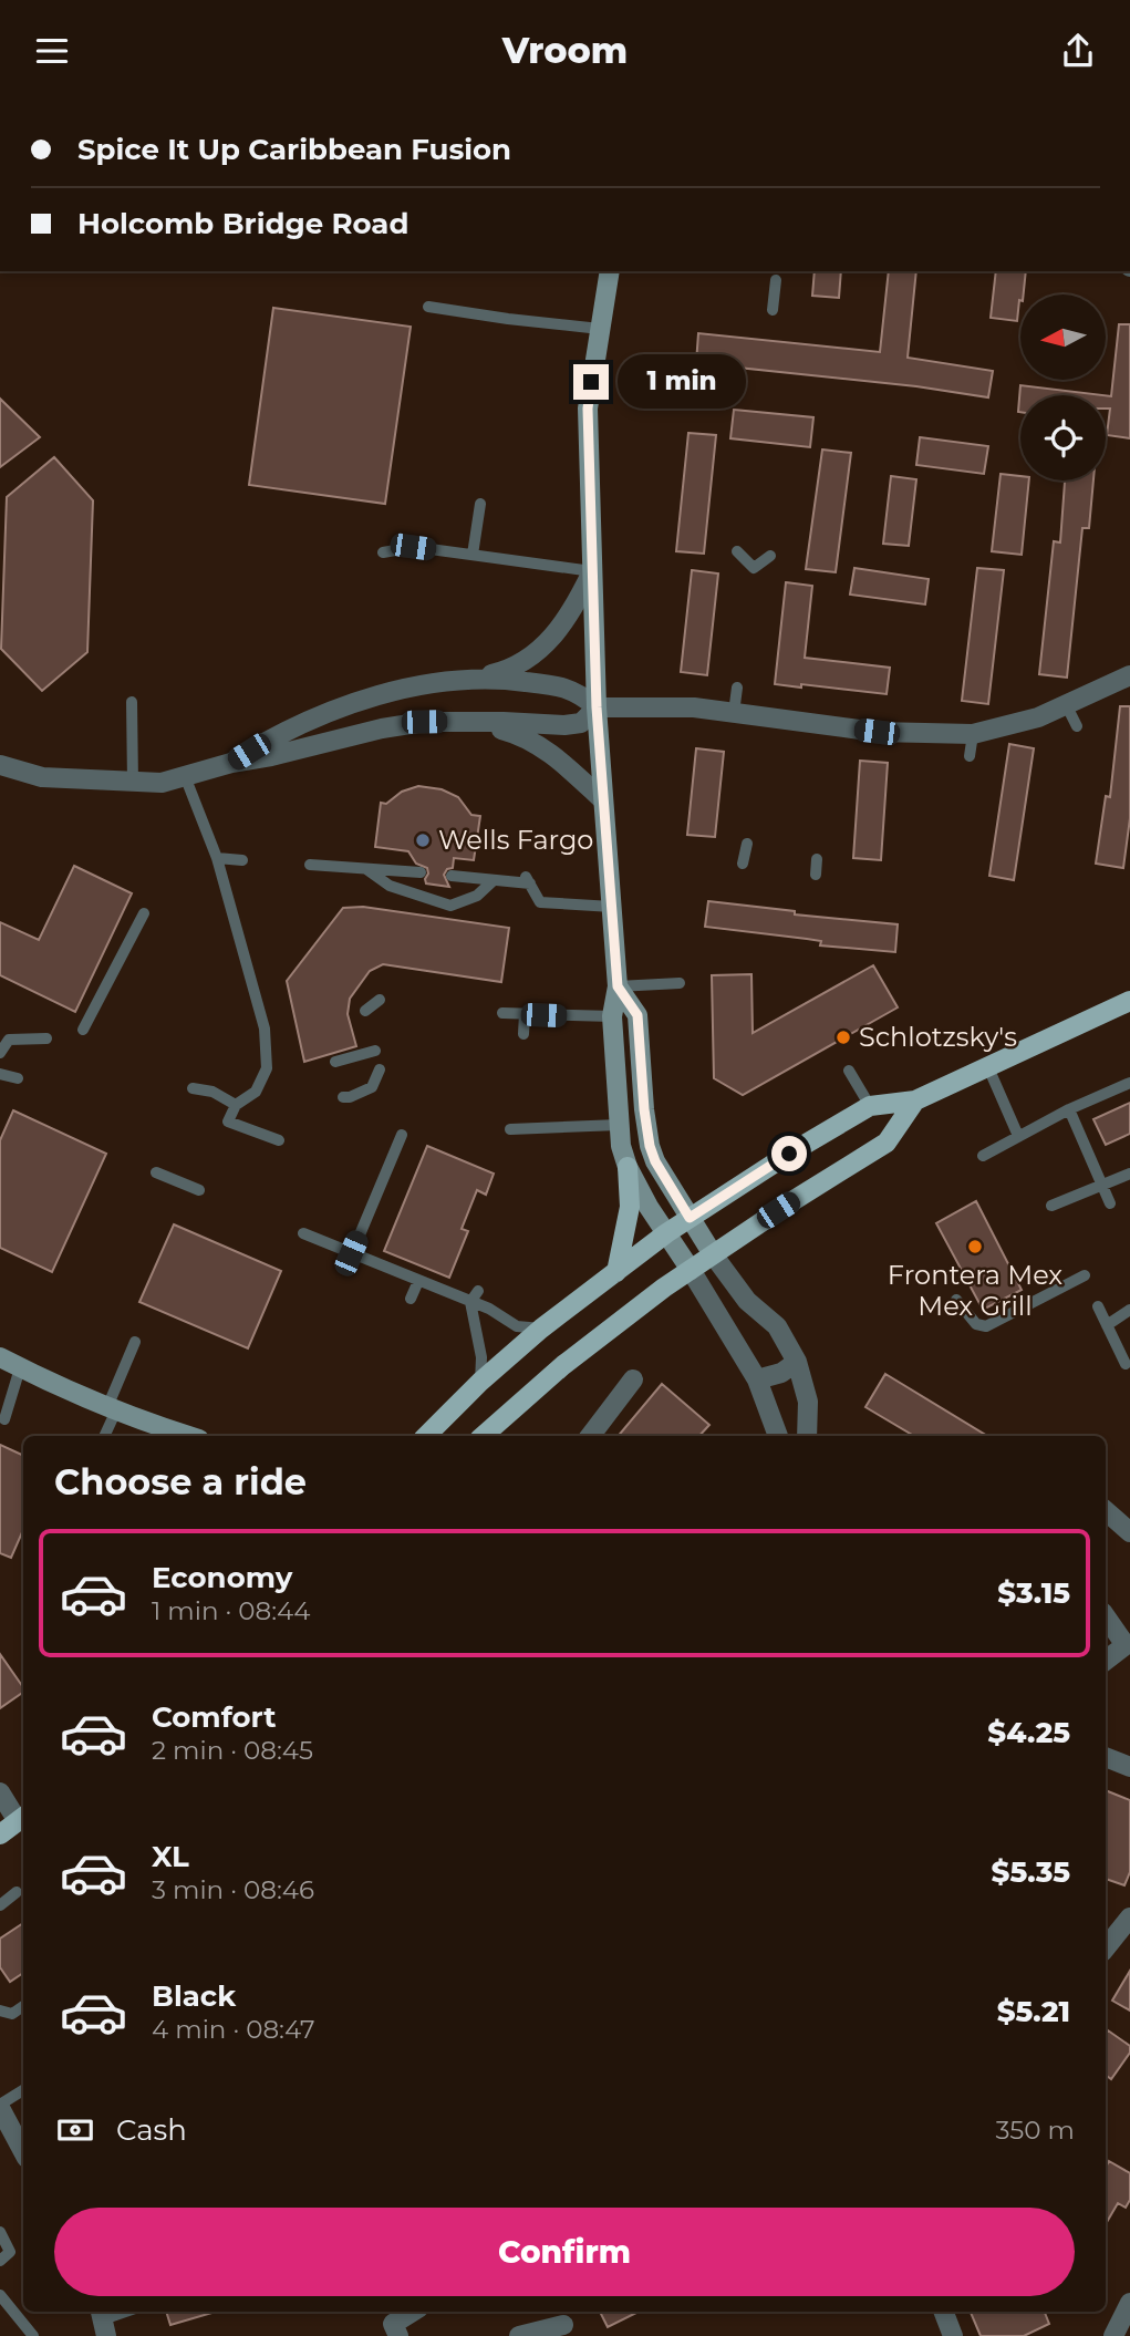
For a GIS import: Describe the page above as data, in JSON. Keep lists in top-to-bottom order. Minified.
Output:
{"places":["Wells Fargo","Schlotzsky's","Frontera Mex Mex Grill"],"north":"left","page":{"header":"Vroom","banner":["Spice It Up Caribbean Fusion","Holcomb Bridge Road"],"bubble":"1 min","heading":"Choose a ride","list":[{"name":"Economy","note":"1 min · 08:44","value":"$3.15"},{"name":"Comfort","note":"2 min · 08:45","value":"$4.25"},{"name":"XL","note":"3 min · 08:46","value":"$5.35"},{"name":"Black","note":"4 min · 08:47","value":"$5.21"}],"pay":["Cash","350 m"],"buttons":"Confirm"}}
